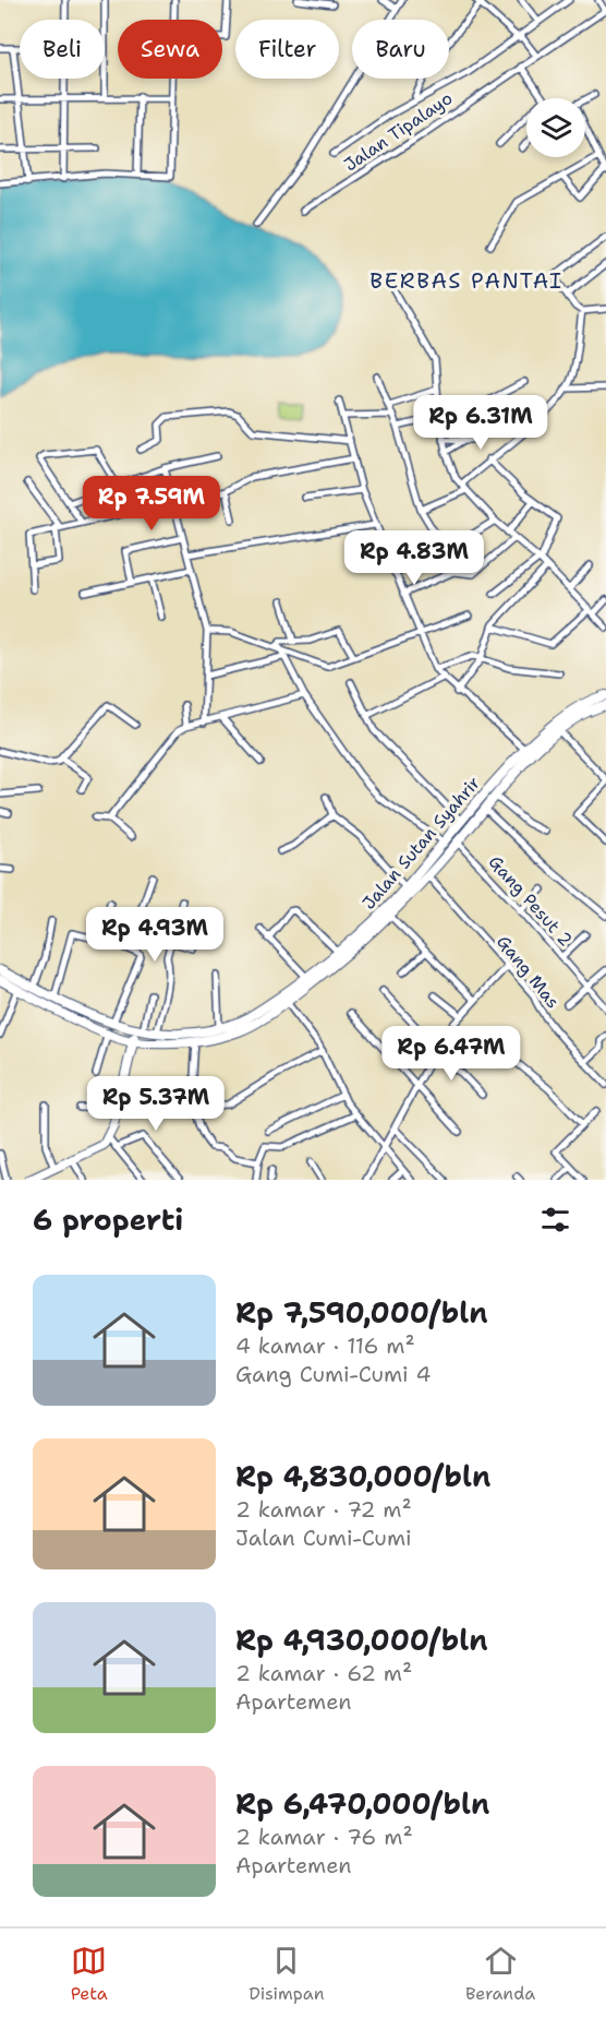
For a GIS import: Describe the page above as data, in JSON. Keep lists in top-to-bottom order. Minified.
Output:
{"streets":{"street":["Jalan Tipalayo","Jalan Sutan Syahrir","Gang Pesut 2","Gang Mas"]},"crossings":[["Jalan Sutan Syahrir","Gang Pesut 2"],["Jalan Sutan Syahrir","Gang Mas"]],"districts":["BERBAS PANTAI"],"page":{"chip":["Beli","Sewa","Filter","Baru"],"price":["Rp 6.31M","Rp 7.59M","Rp 4.83M","Rp 4.93M","Rp 6.47M","Rp 5.37M"],"heading":"6 properti","list":[{"name":"Rp 7,590,000/bln","note":"4 kamar · 116 m² · Gang Cumi-Cumi 4"},{"name":"Rp 4,830,000/bln","note":"2 kamar · 72 m² · Jalan Cumi-Cumi"},{"name":"Rp 4,930,000/bln","note":"2 kamar · 62 m² · Apartemen"},{"name":"Rp 6,470,000/bln","note":"2 kamar · 76 m² · Apartemen"}],"tabs":["Peta","Disimpan","Beranda"]}}
